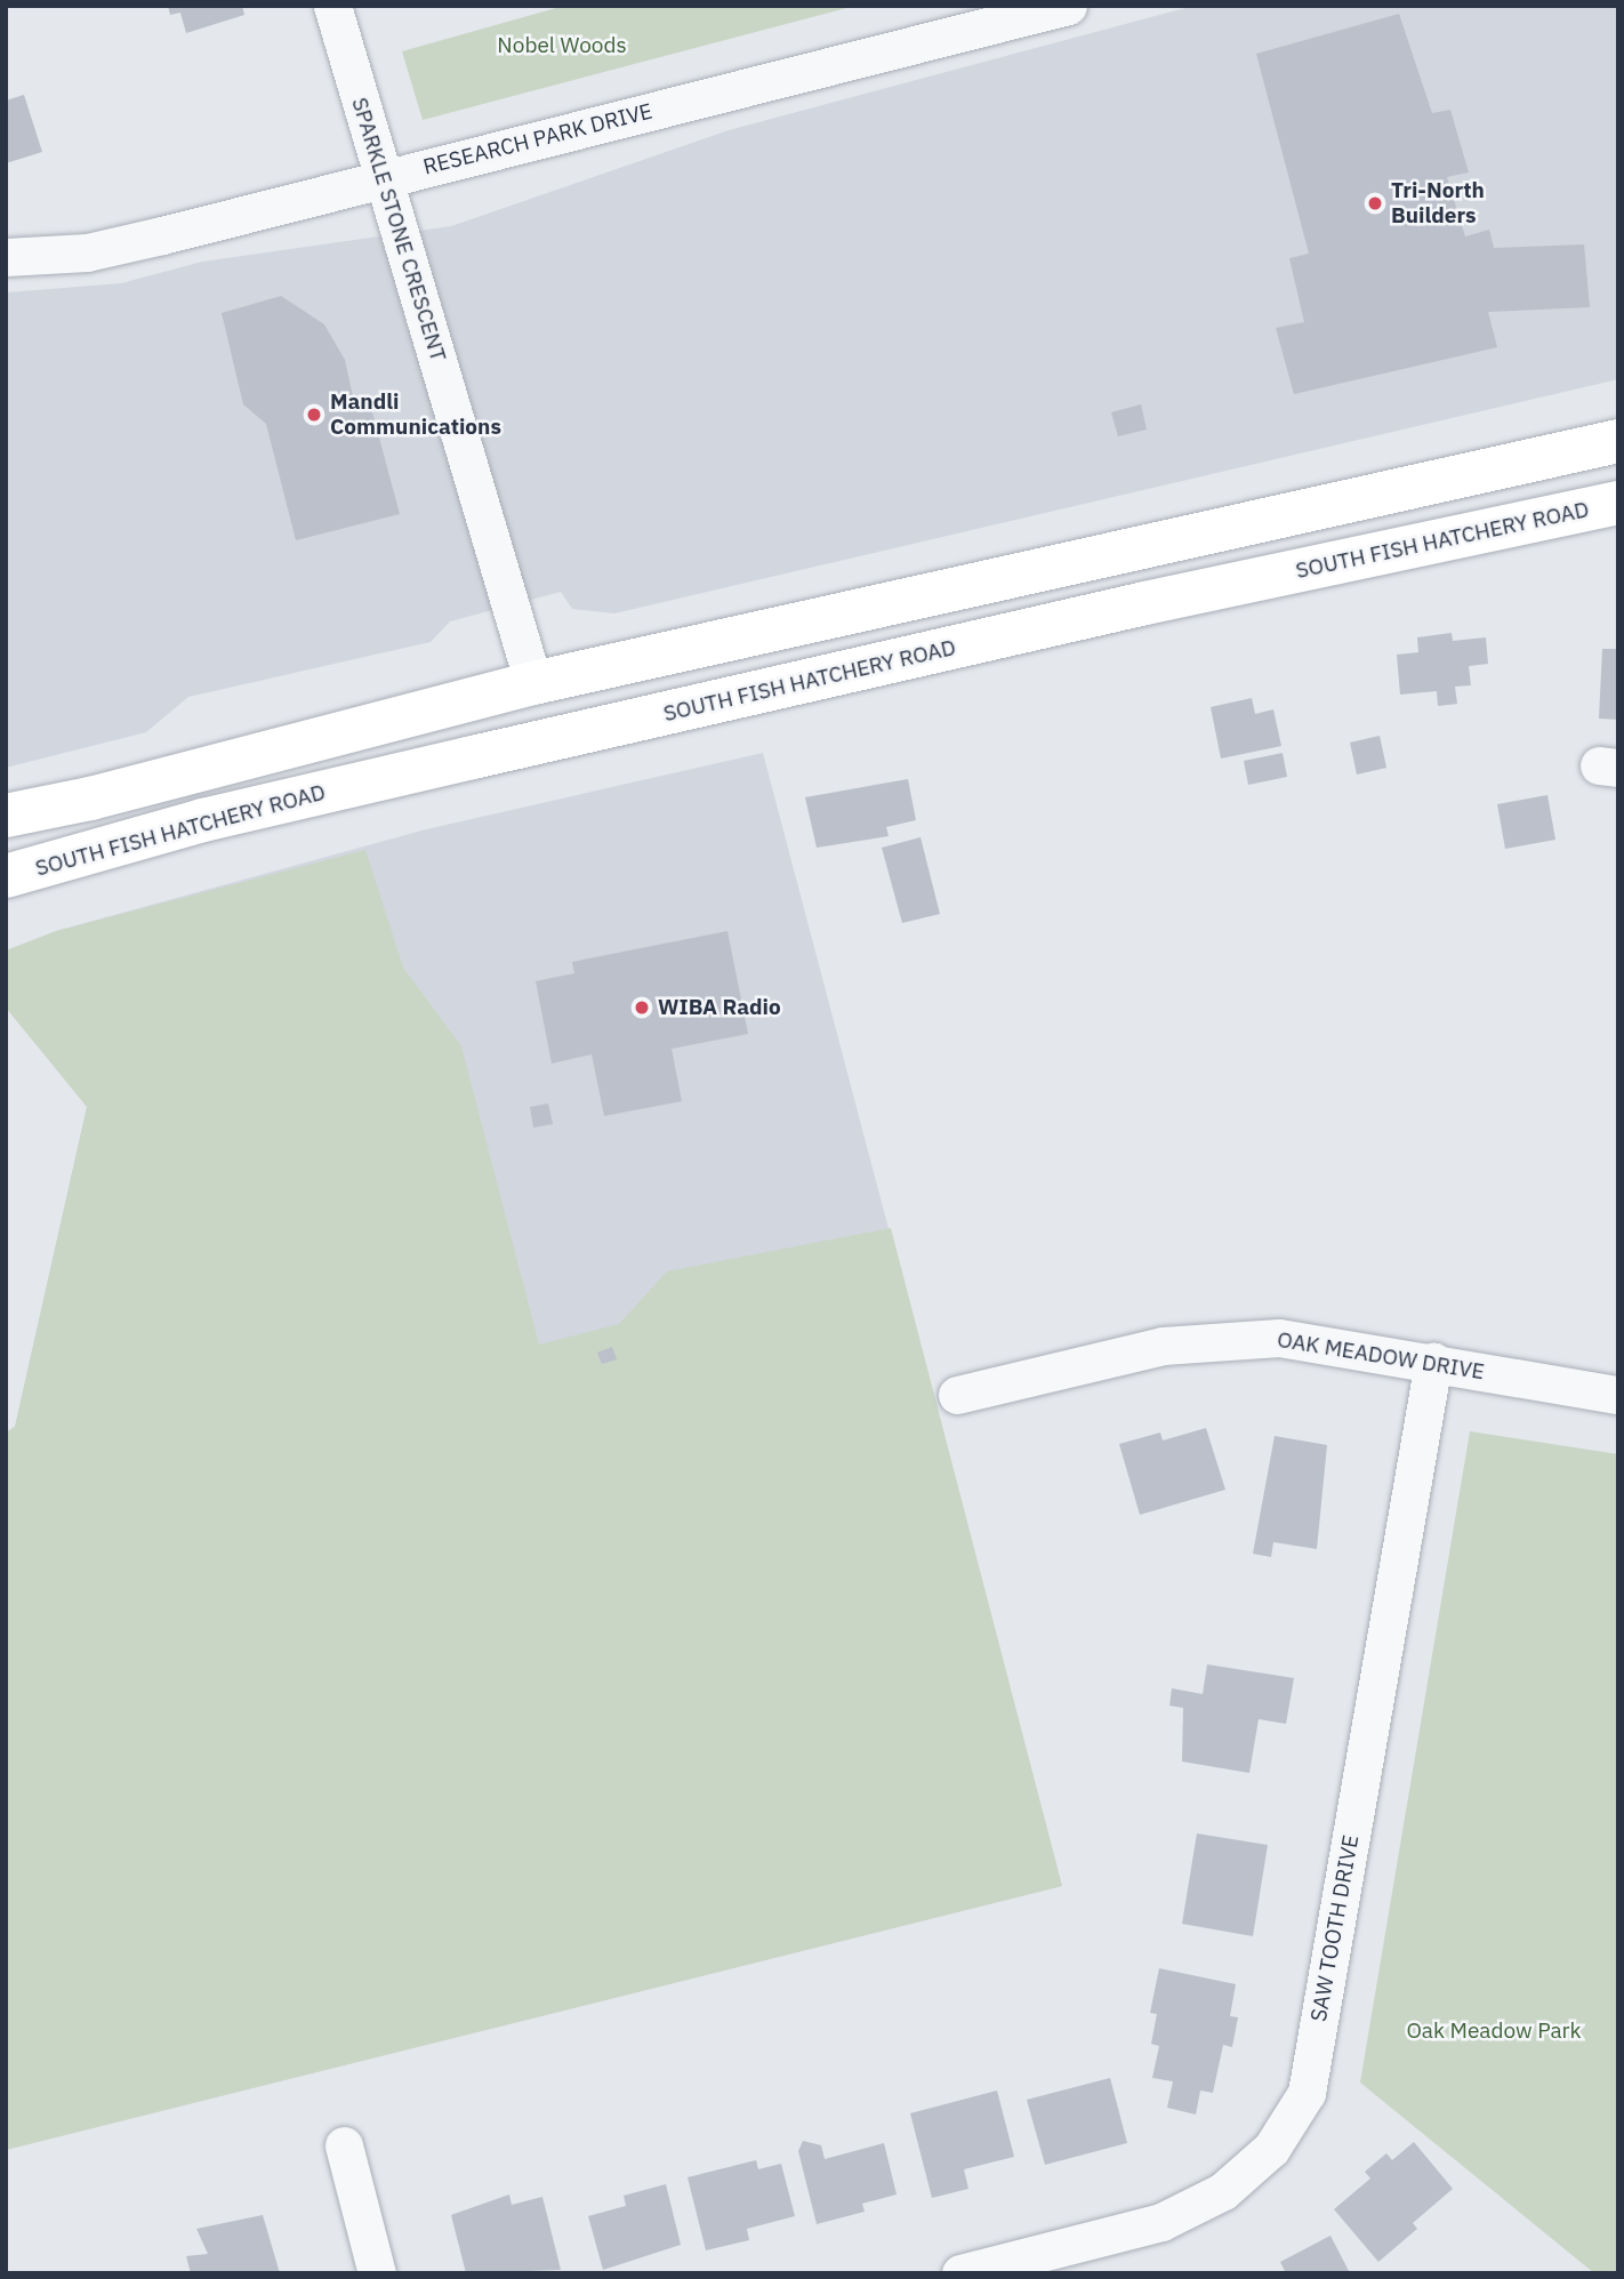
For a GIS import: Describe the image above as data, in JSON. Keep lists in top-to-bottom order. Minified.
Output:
{"streets":{"main road":["SOUTH FISH HATCHERY ROAD"],"street":["RESEARCH PARK DRIVE","SPARKLE STONE CRESCENT","OAK MEADOW DRIVE","SAW TOOTH DRIVE"]},"crossings":[["RESEARCH PARK DRIVE","SPARKLE STONE CRESCENT"],["OAK MEADOW DRIVE","SAW TOOTH DRIVE"]],"parks":["Nobel Woods","Oak Meadow Park"],"places":["Tri-North Builders","Mandli Communications","WIBA Radio"]}
